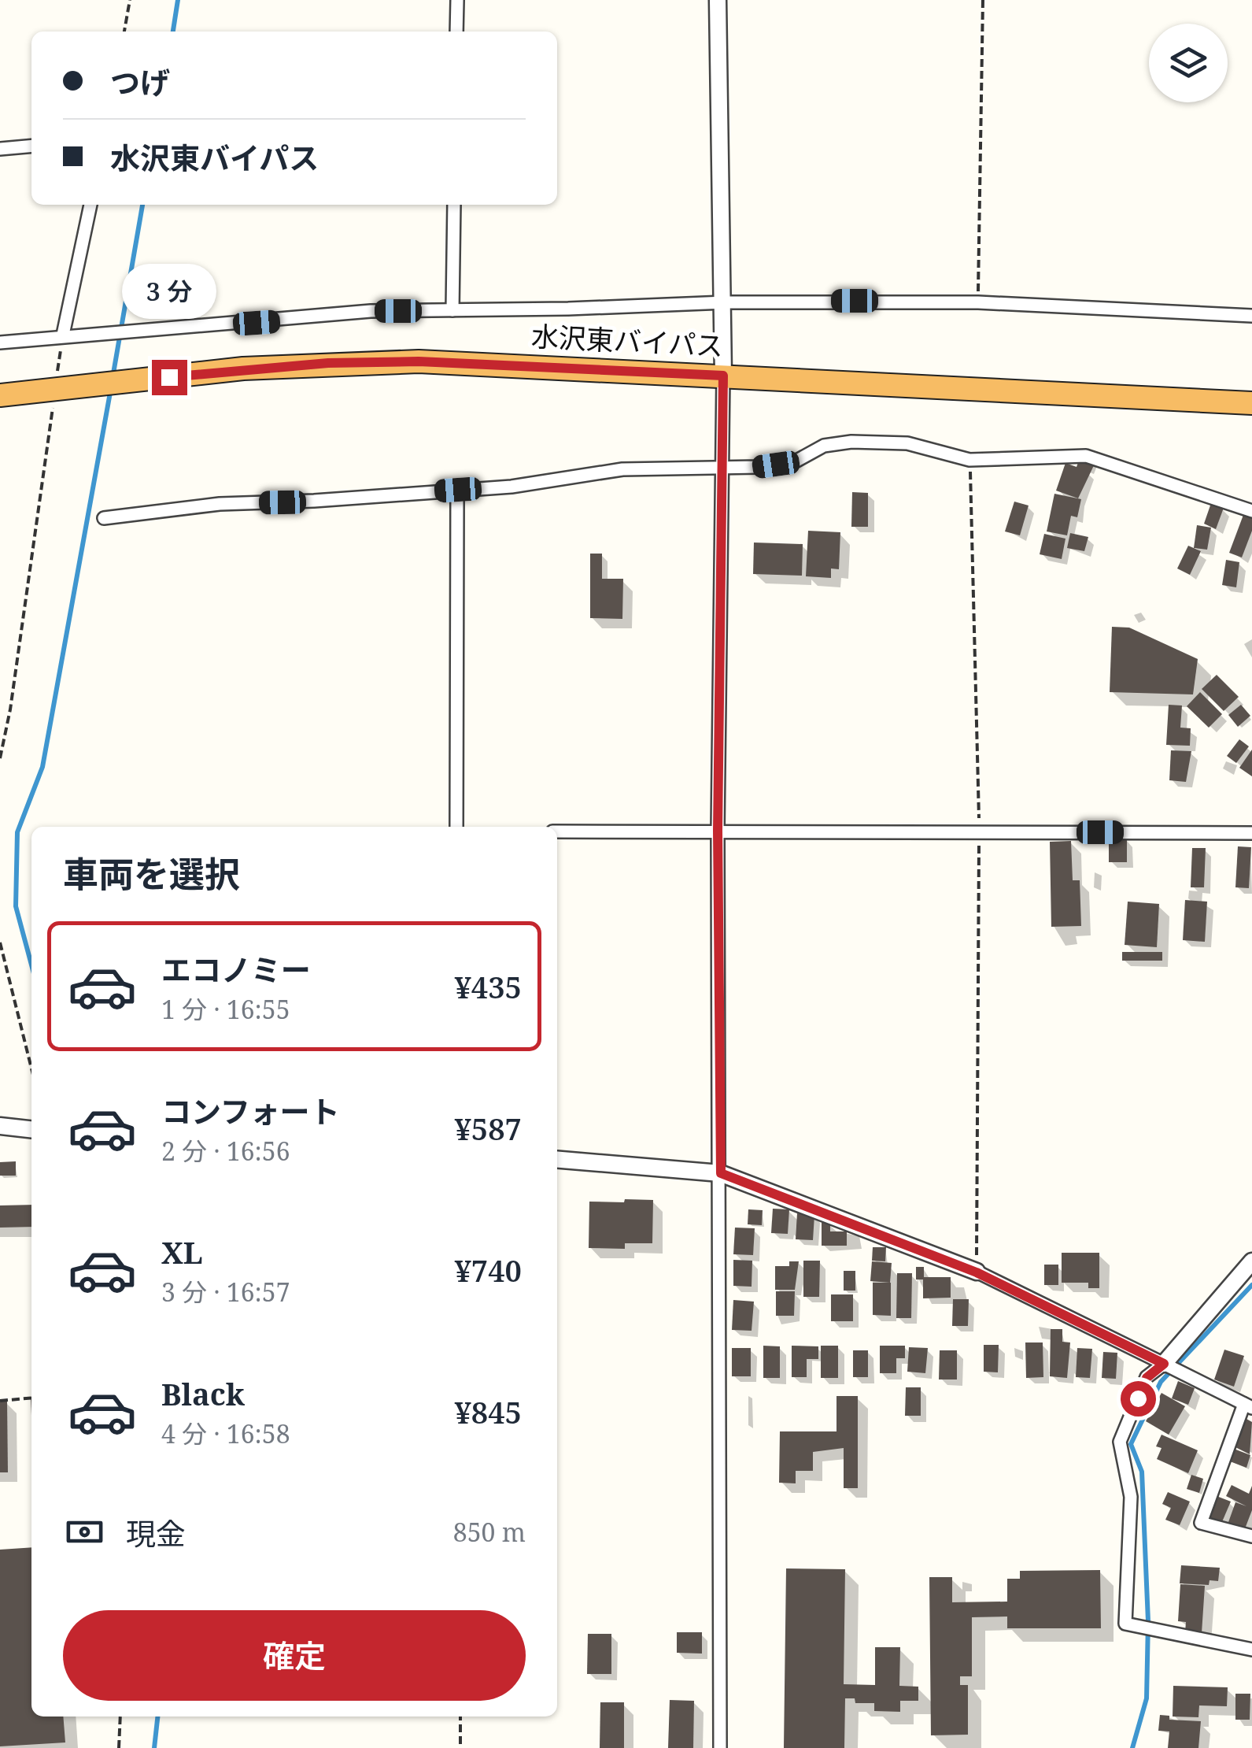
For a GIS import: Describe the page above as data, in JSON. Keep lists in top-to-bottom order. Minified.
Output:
{"streets":{"highway":["水沢東バイパス"]},"page":{"banner":["つげ","水沢東バイパス"],"bubble":"3 分","heading":"車両を選択","list":[{"name":"エコノミー","note":"1 分 · 16:55","value":"¥435"},{"name":"コンフォート","note":"2 分 · 16:56","value":"¥587"},{"name":"XL","note":"3 分 · 16:57","value":"¥740"},{"name":"Black","note":"4 分 · 16:58","value":"¥845"}],"pay":["現金","850 m"],"buttons":"確定"}}
